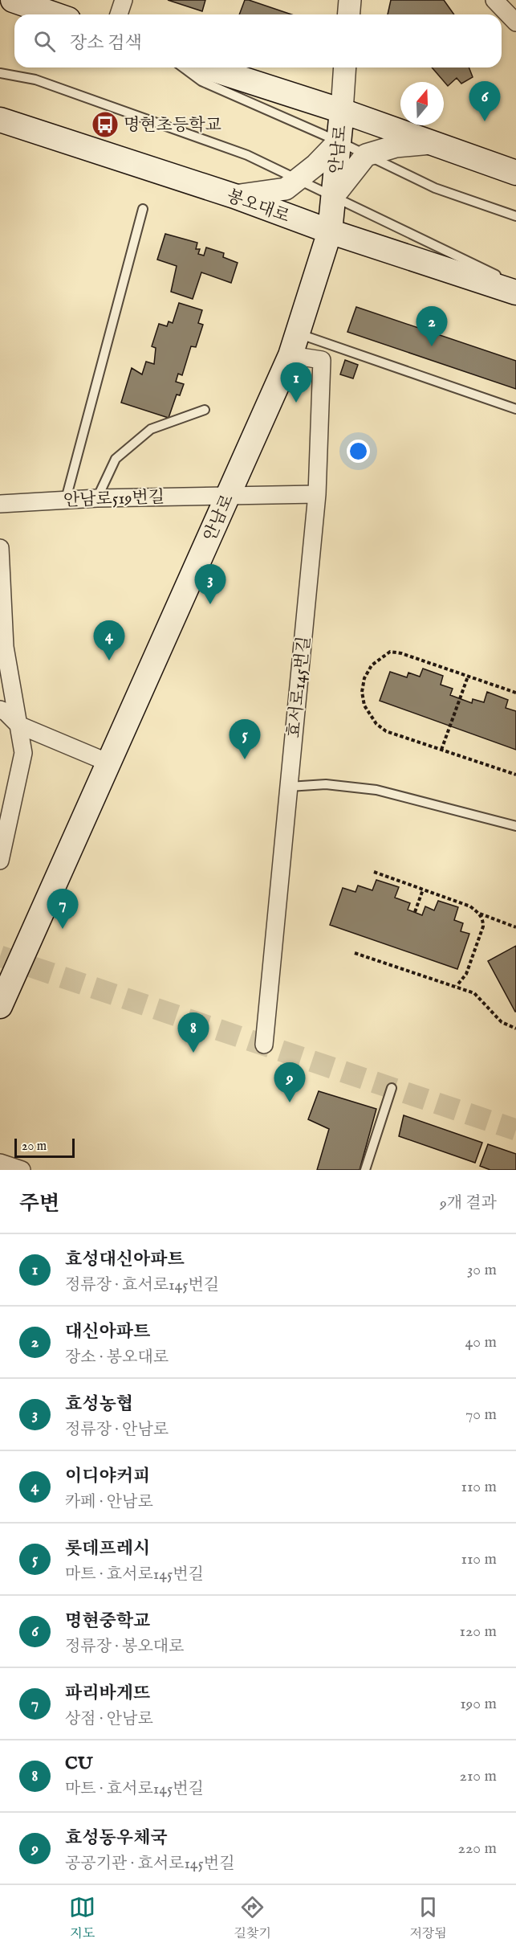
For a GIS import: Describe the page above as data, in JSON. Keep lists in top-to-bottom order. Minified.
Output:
{"streets":{"main road":["안남로","봉오대로"],"street":["안남로519번길","효서로145번길"]},"crossings":[["안남로","봉오대로"],["안남로","안남로519번길"],["안남로","효서로145번길"],["안남로519번길","효서로145번길"]],"places":{"bus stop":["명현초등학교"]},"scale_bar":"20 m","north":"top","page":{"search":"장소 검색","pins":["6","2","1","3","4","5","7","8","9"],"scale":"20 m","heading":["주변","9개 결과"],"list":[{"mark":"1","name":"효성대신아파트","note":"정류장 · 효서로145번길","value":"30 m"},{"mark":"2","name":"대신아파트","note":"장소 · 봉오대로","value":"40 m"},{"mark":"3","name":"효성농협","note":"정류장 · 안남로","value":"70 m"},{"mark":"4","name":"이디야커피","note":"카페 · 안남로","value":"110 m"},{"mark":"5","name":"롯데프레시","note":"마트 · 효서로145번길","value":"110 m"},{"mark":"6","name":"명현중학교","note":"정류장 · 봉오대로","value":"120 m"},{"mark":"7","name":"파리바게뜨","note":"상점 · 안남로","value":"190 m"},{"mark":"8","name":"CU","note":"마트 · 효서로145번길","value":"210 m"},{"mark":"9","name":"효성동우체국","note":"공공기관 · 효서로145번길","value":"220 m"}],"nav":["지도","길찾기","저장됨"]}}
